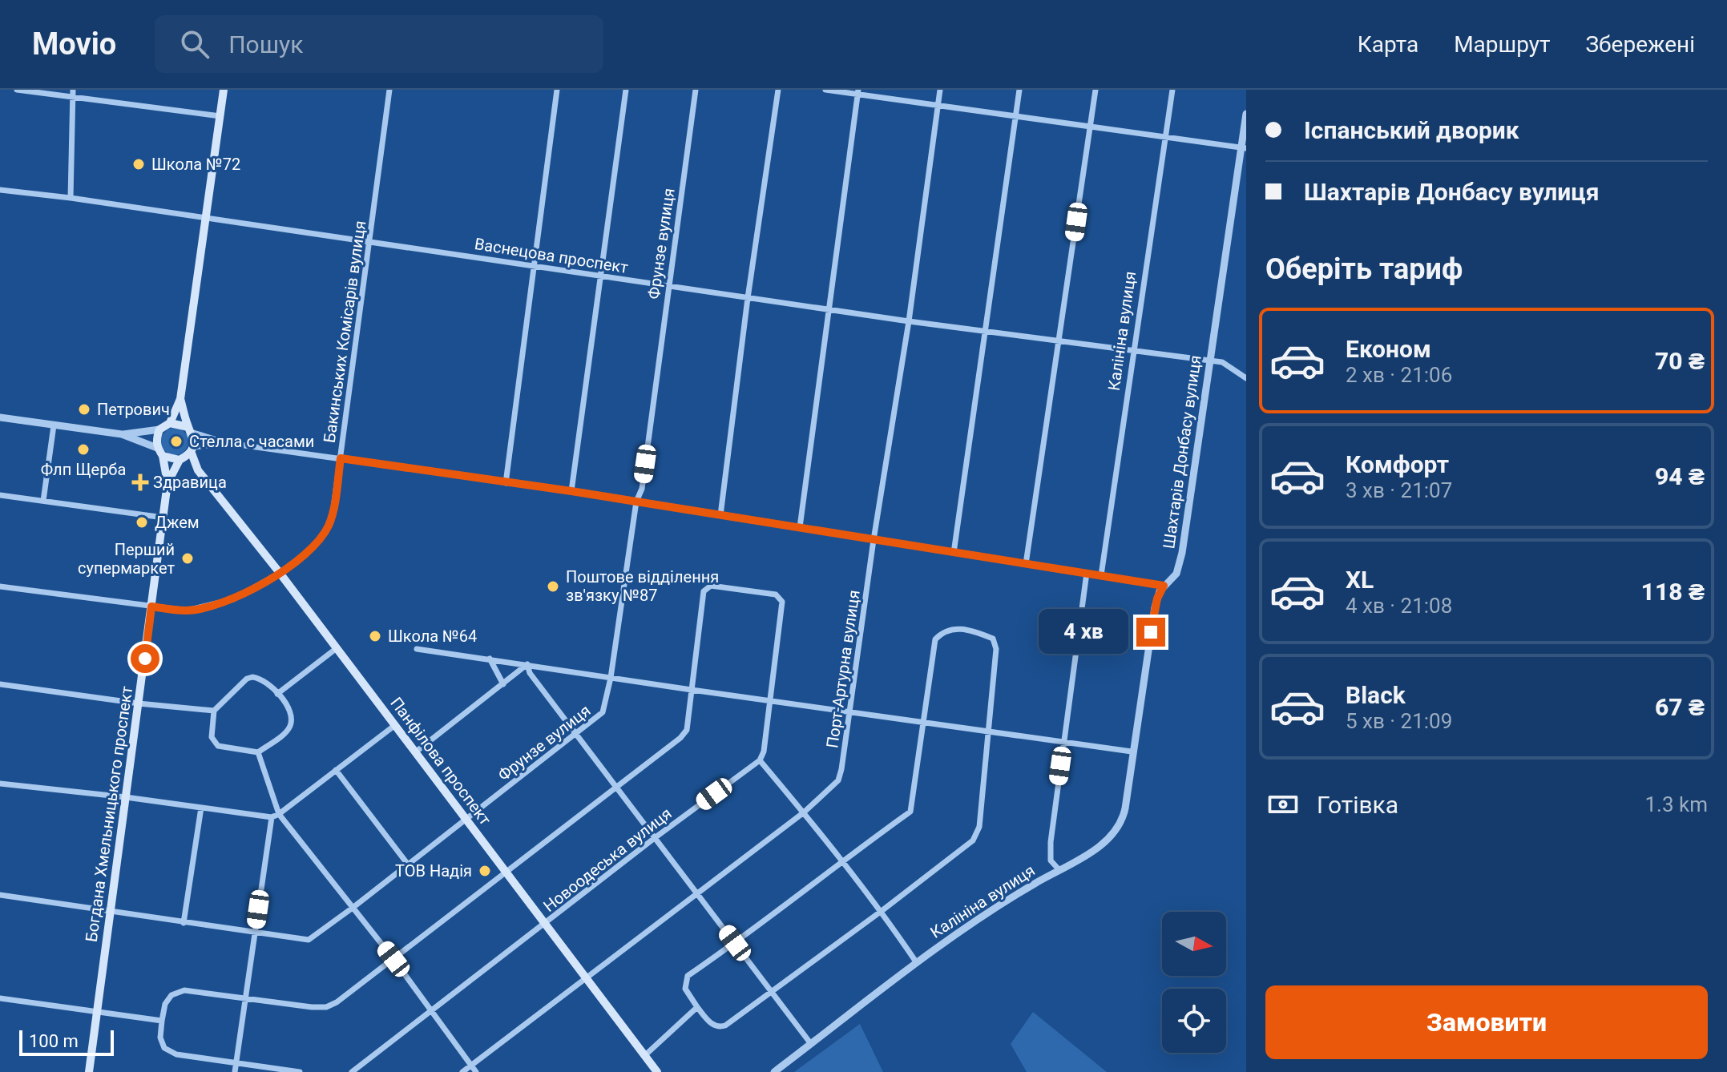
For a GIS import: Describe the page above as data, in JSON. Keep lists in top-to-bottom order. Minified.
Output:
{"streets":{"main road":["Панфілова проспект","Богдана Хмельницького проспект"],"street":["Фрунзе вулиця","Васнецова проспект","Калініна вулиця","Бакинських Комісарів вулиця","Шахтарів Донбасу вулиця","Порт-Артурна вулиця","Новоодеська вулиця"]},"crossings":[["Фрунзе вулиця","Васнецова проспект"],["Фрунзе вулиця","Панфілова проспект"],["Фрунзе вулиця","Богдана Хмельницького проспект"],["Васнецова проспект","Калініна вулиця"],["Васнецова проспект","Бакинських Комісарів вулиця"],["Васнецова проспект","Шахтарів Донбасу вулиця"],["Васнецова проспект","Порт-Артурна вулиця"],["Калініна вулиця","Шахтарів Донбасу вулиця"],["Бакинських Комісарів вулиця","Панфілова проспект"],["Бакинських Комісарів вулиця","Богдана Хмельницького проспект"],["Порт-Артурна вулиця","Панфілова проспект"],["Панфілова проспект","Новоодеська вулиця"]],"places":{"other":["Школа №72","Петрович","Стелла с часами","Флп Щерба","Джем","Перший супермаркет","Поштове відділення зв'язку №87","Школа №64","ТОВ Надія"],"health":["Здравица"]},"scale_bar":"100 m","north":"right","page":{"header":"Movio","search":"Пошук","nav":["Карта","Маршрут","Збережені"],"banner":["Іспанський дворик","Шахтарів Донбасу вулиця"],"heading":"Оберіть тариф","list":[{"name":"Економ","note":"2 хв · 21:06","value":"70 ₴"},{"name":"Комфорт","note":"3 хв · 21:07","value":"94 ₴"},{"name":"XL","note":"4 хв · 21:08","value":"118 ₴"},{"name":"Black","note":"5 хв · 21:09","value":"67 ₴"}],"bubble":"4 хв","pay":["Готівка","1.3 km"],"buttons":"Замовити","scale":"100 m"}}
